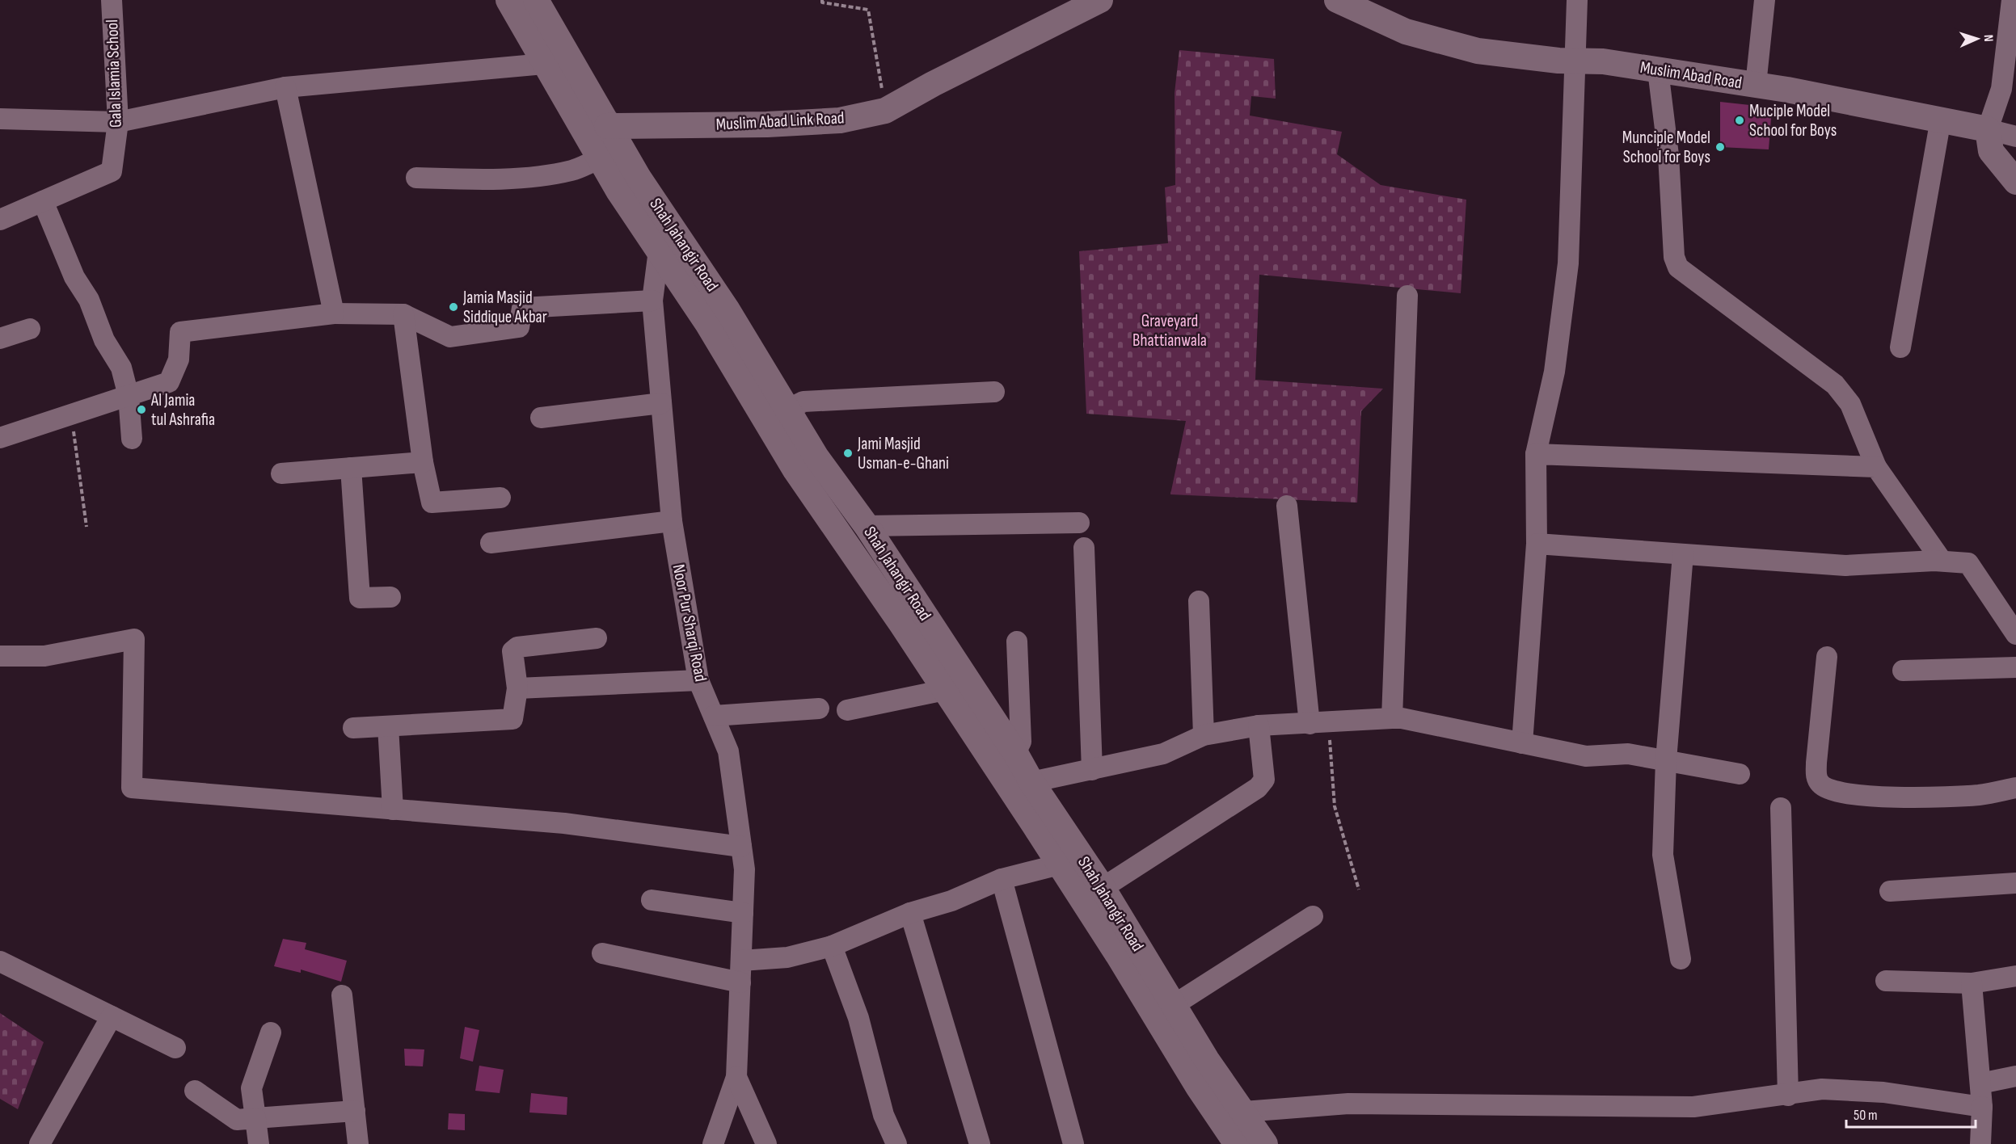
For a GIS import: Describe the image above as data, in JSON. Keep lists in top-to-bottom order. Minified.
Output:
{"streets":{"street":["Gala Islamia School","Muslim Abad Road","Muslim Abad Link Road","Shah Jahangir Road","Noor Pur Sharqi Road"]},"crossings":[["Muslim Abad Link Road","Shah Jahangir Road"],["Shah Jahangir Road","Noor Pur Sharqi Road"]],"parks":["Graveyard Bhattianwala"],"places":["Muciple Model School for Boys","Munciple Model School for Boys","Jamia Masjid Siddique Akbar","Al Jamia tul Ashrafia","Jami Masjid Usman-e-Ghani"],"scale_bar":"50 m","north":"right"}
